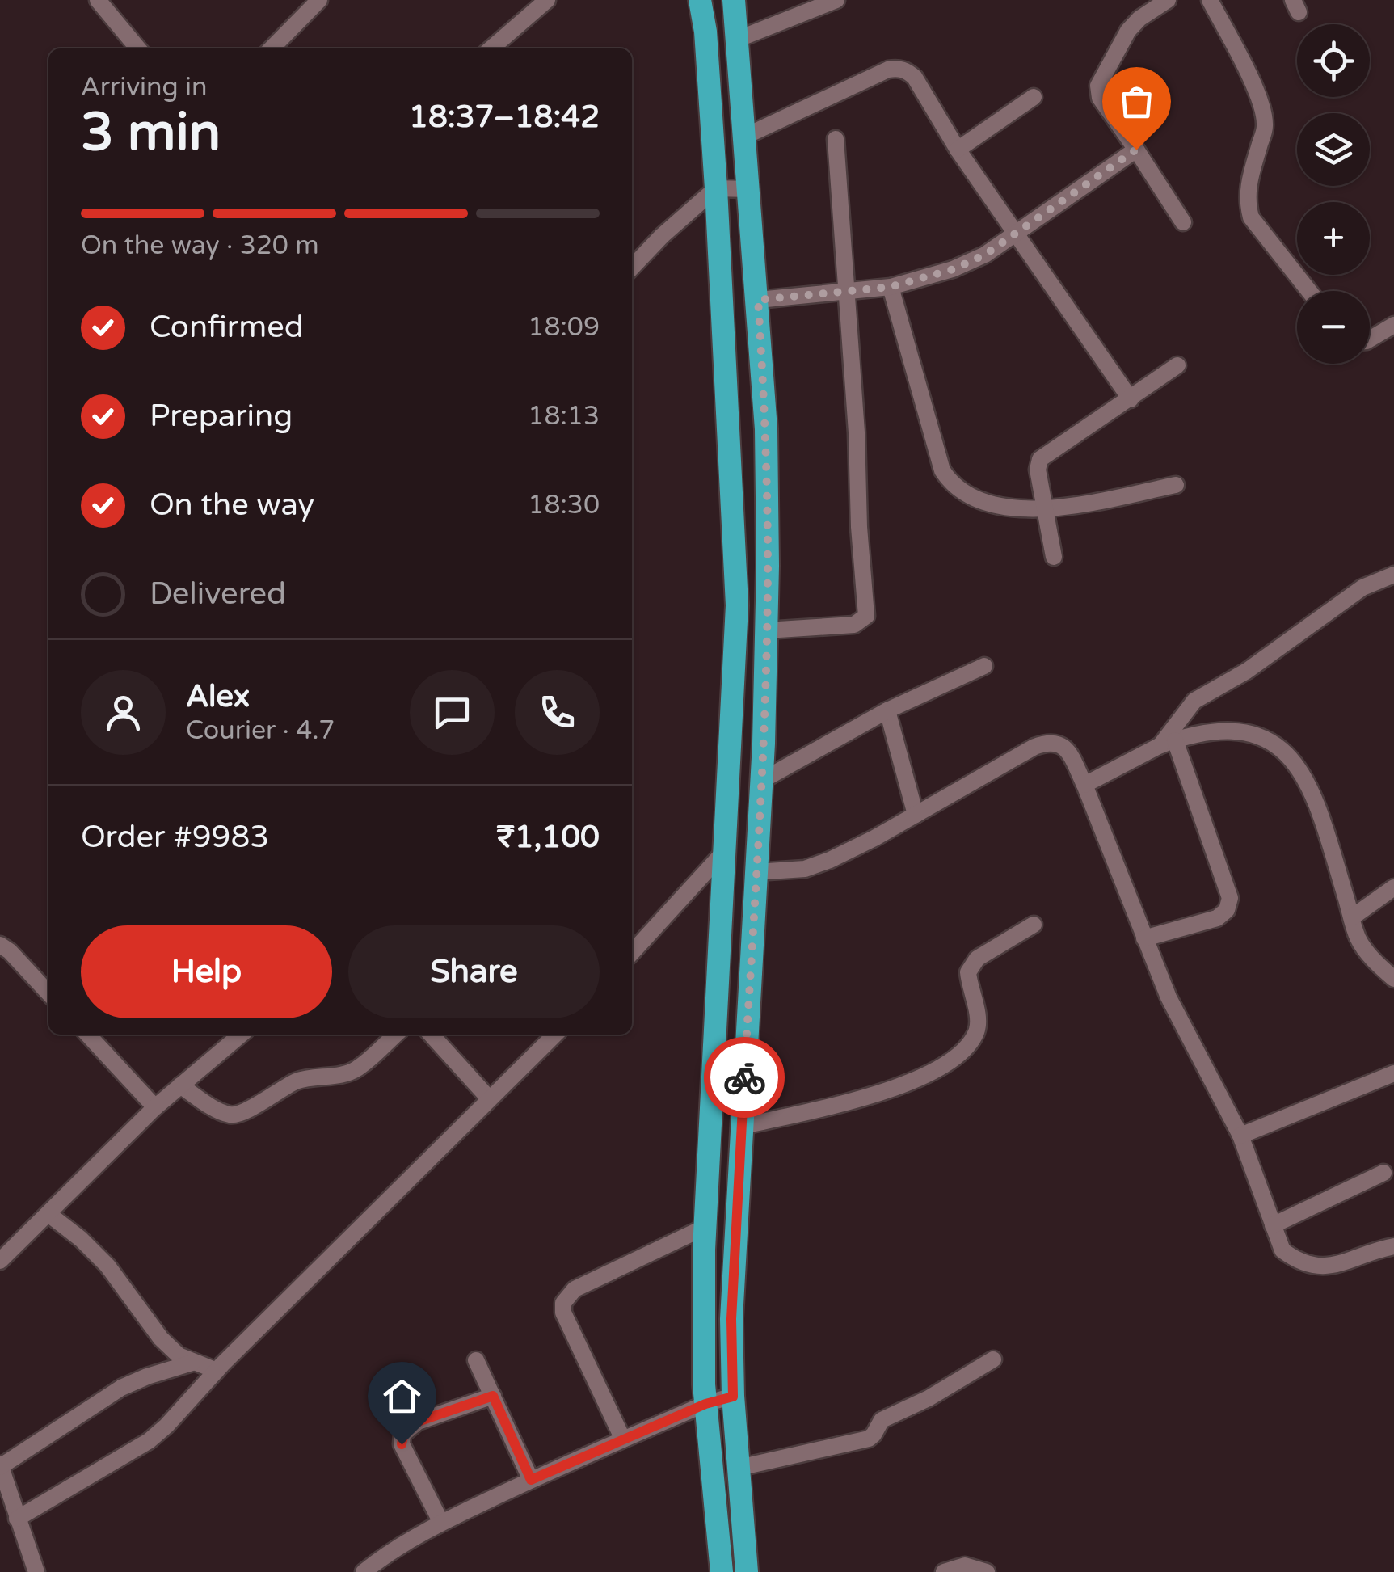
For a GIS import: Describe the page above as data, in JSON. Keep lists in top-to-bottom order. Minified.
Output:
{"page":{"map_buttons":["+","−"],"heading":["3 min","Arriving in","18:37–18:42"],"panel":["Alex","Courier · 4.7","Order #9983","₹1,100"],"bar":"On the way · 320 m","list":[["Confirmed","18:09"],["Preparing","18:13"],["On the way","18:30"],"Delivered"],"buttons":["Help","Share"]}}
